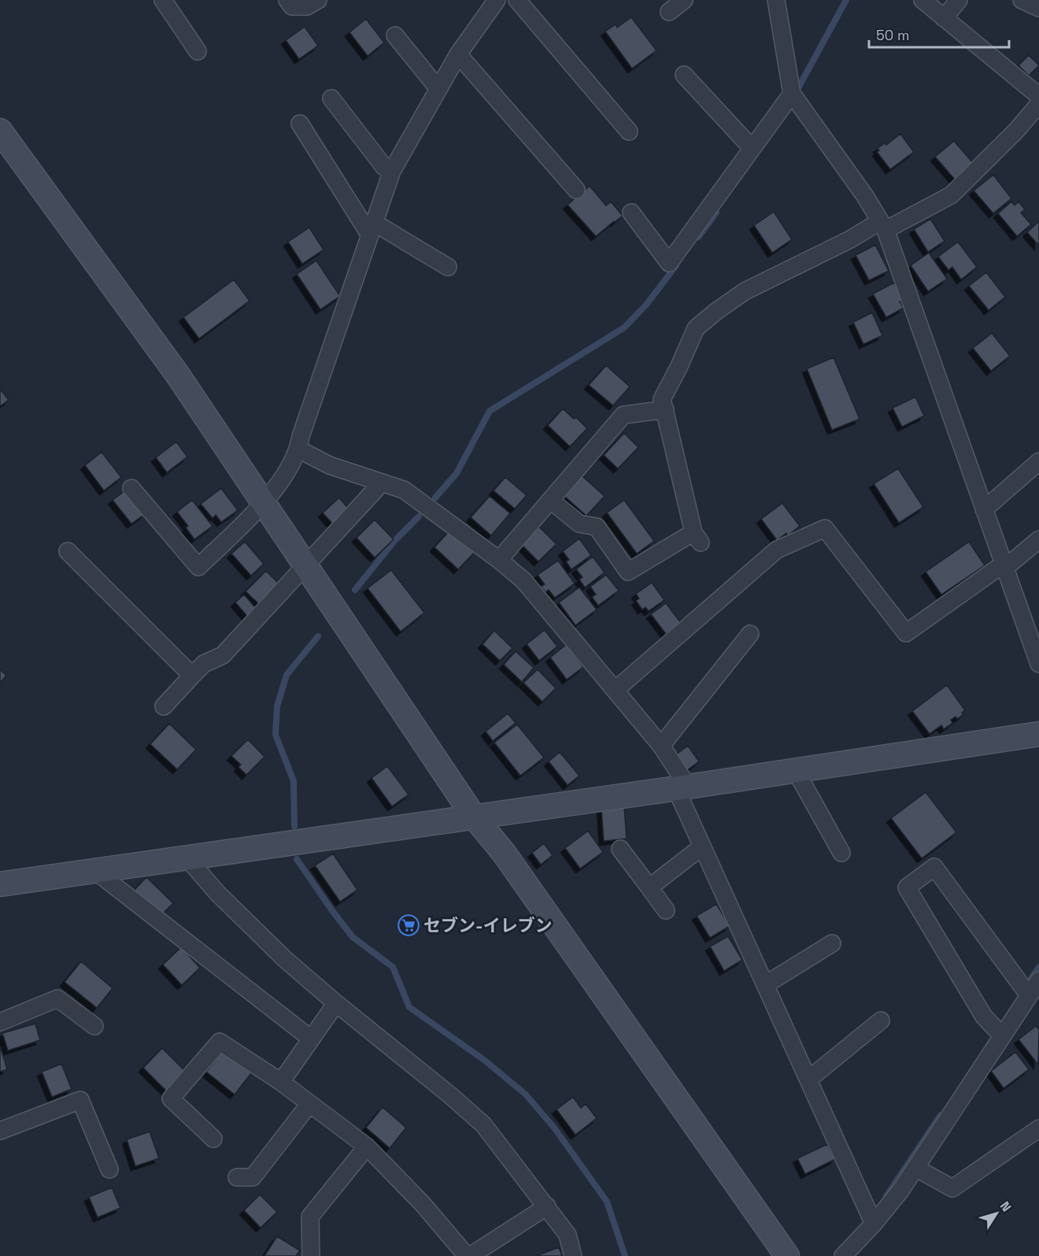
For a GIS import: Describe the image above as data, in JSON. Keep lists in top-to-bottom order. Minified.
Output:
{"places":{"supermarket":["セブン-イレブン"]},"scale_bar":"50 m","north":"top right"}
